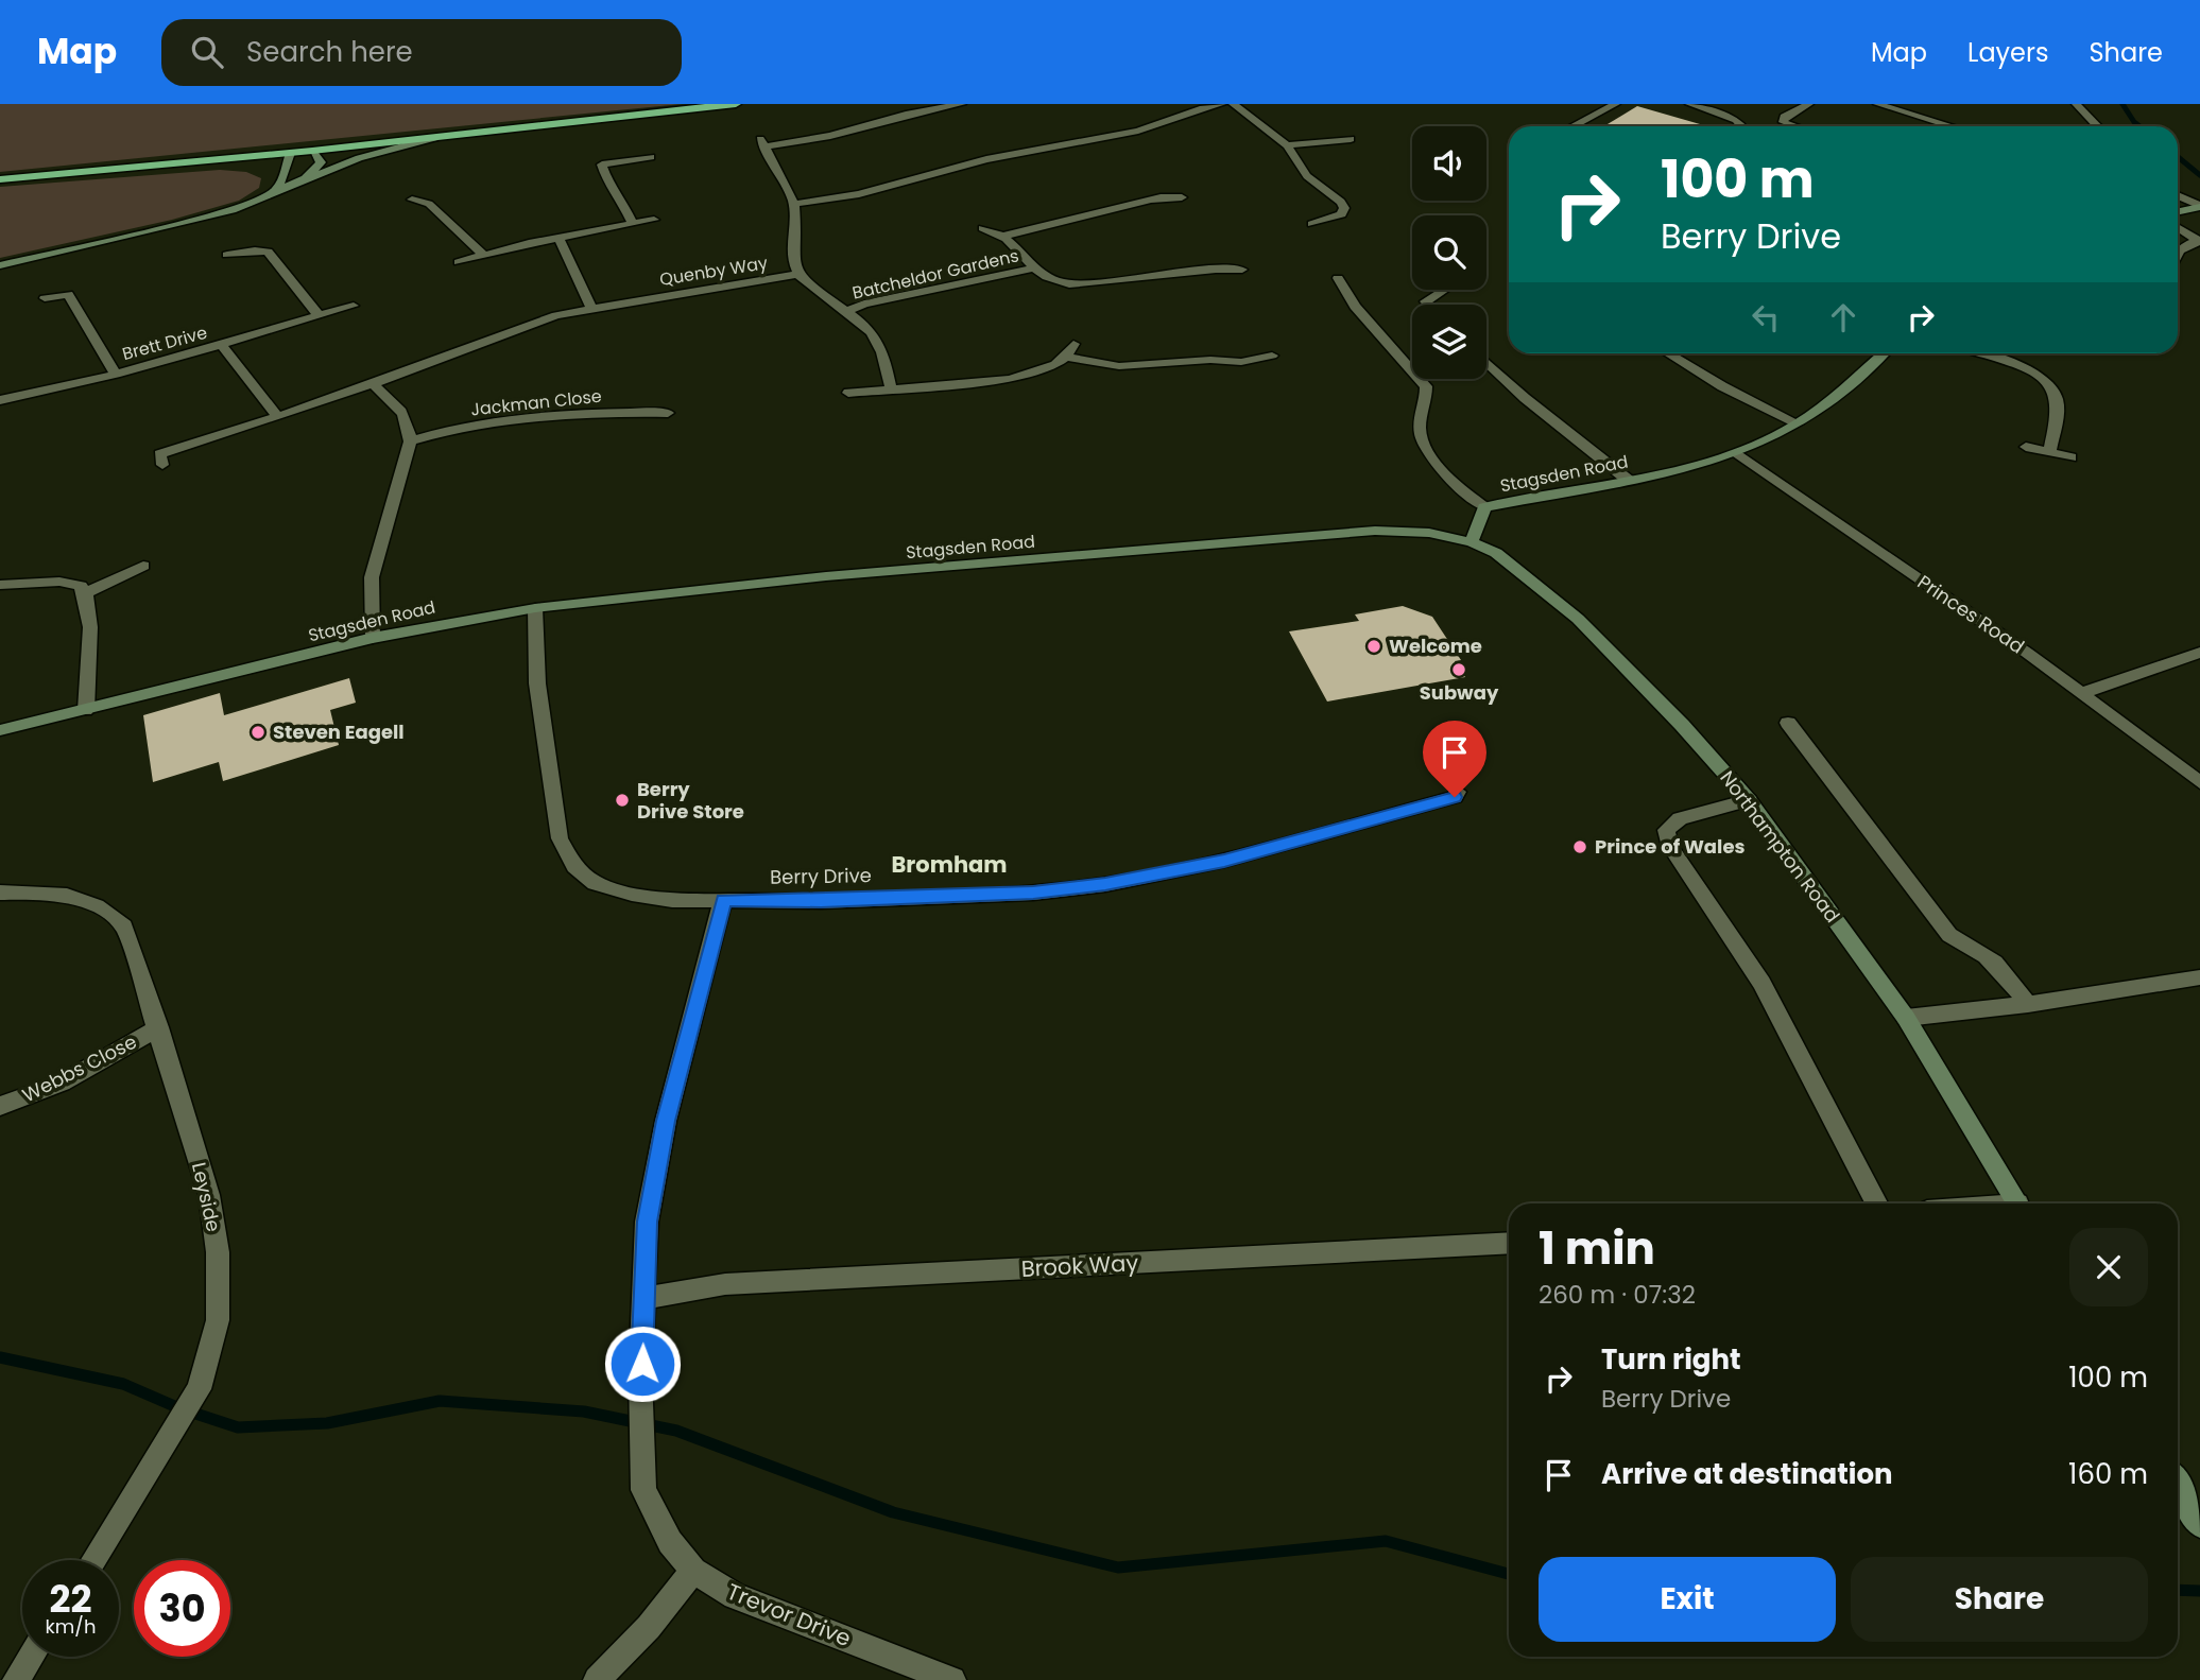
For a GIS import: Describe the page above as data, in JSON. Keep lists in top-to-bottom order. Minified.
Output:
{"streets":{"street":["Quenby Way","Batcheldor Gardens","Brett Drive","Jackman Close","Stagsden Road","Princes Road","Northampton Road","Berry Drive","Webbs Close","Leyside","Brook Way","Trevor Drive"]},"crossings":[["Quenby Way","Brett Drive"],["Stagsden Road","Princes Road"],["Stagsden Road","Northampton Road"],["Stagsden Road","Berry Drive"],["Berry Drive","Trevor Drive"],["Webbs Close","Leyside"],["Brook Way","Trevor Drive"]],"districts":["Bromham"],"places":["Welcome","Subway","Steven Eagell","Berry Drive Store","Prince of Wales"],"page":{"header":"Map","search":"Search here","nav":["Map","Layers","Share"],"turn":["100 m","Berry Drive"],"heading":["1 min","260 m · 07:32"],"list":[{"name":"Turn right","note":"Berry Drive","value":"100 m"},{"name":"Arrive at destination","value":"160 m"}],"buttons":["Exit","Share"],"speed":"22 km/h","limit":"30"}}
